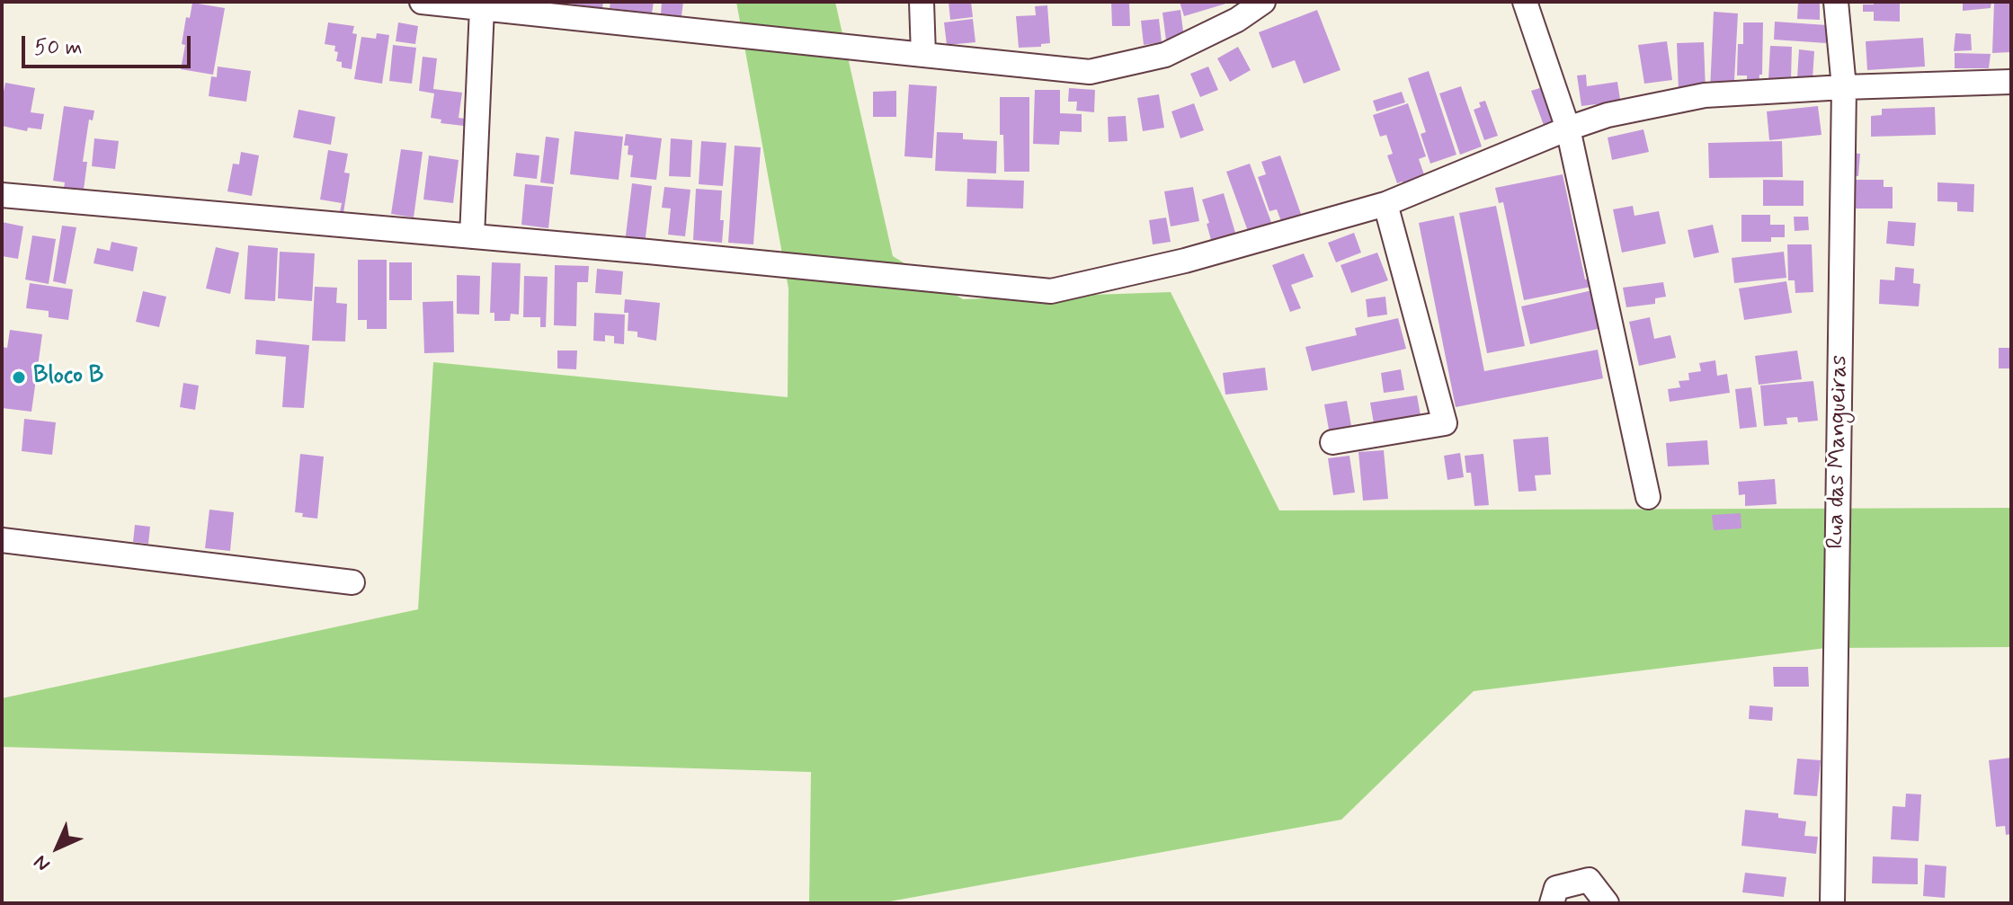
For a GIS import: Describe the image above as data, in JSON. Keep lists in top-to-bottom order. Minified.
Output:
{"streets":{"street":["Rua das Mangueiras"]},"places":["Bloco B"],"scale_bar":"50 m","north":"bottom left"}
